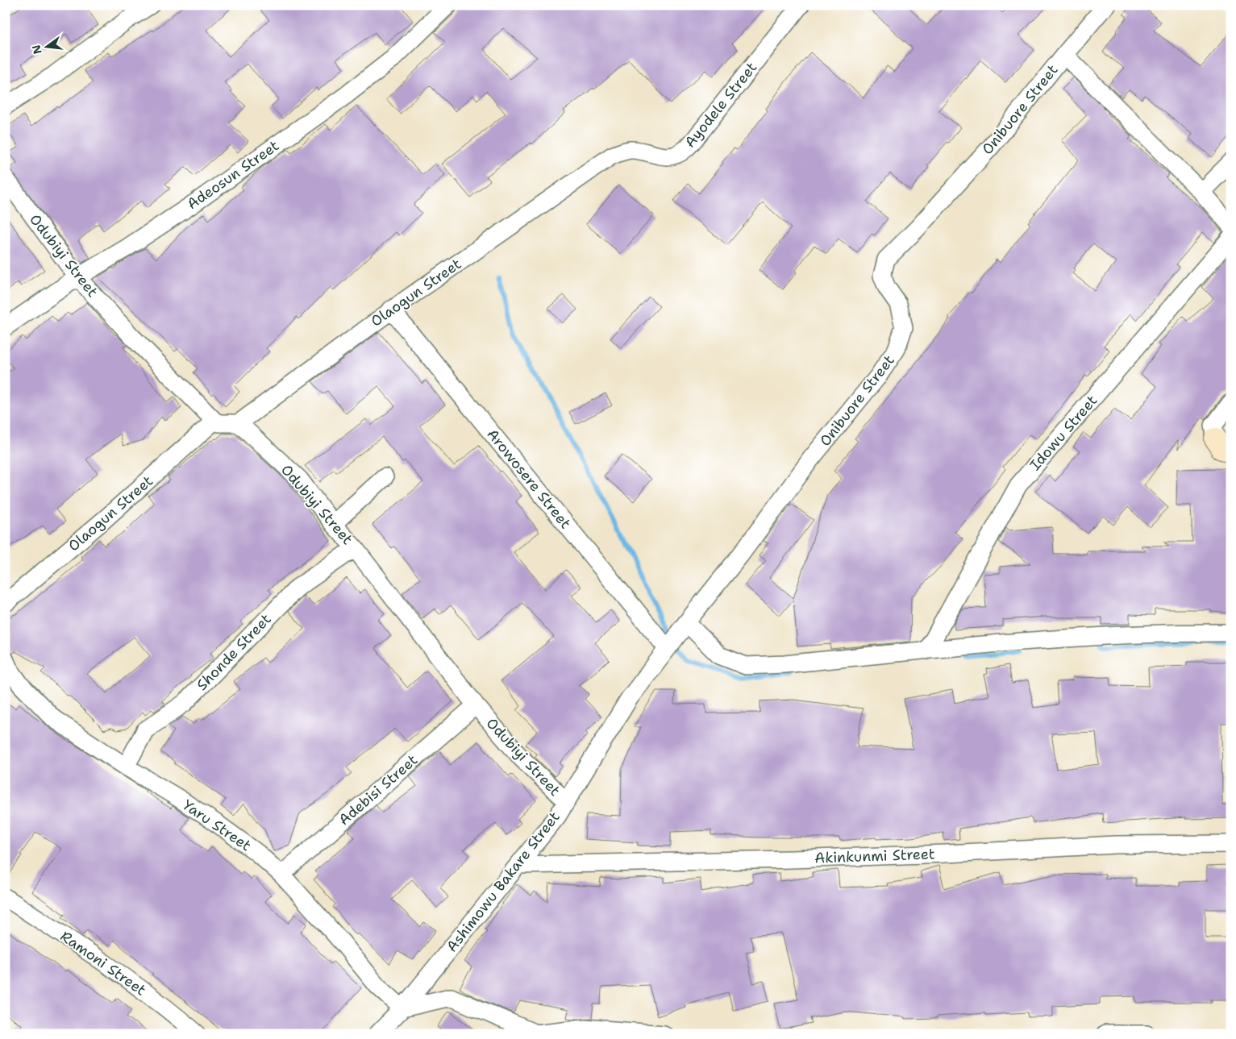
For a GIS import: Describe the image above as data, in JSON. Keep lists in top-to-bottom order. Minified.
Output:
{"streets":{"street":["Ayodele Street","Onibuore Street","Adeosun Street","Odubiyi Street","Olaogun Street","Idowu Street","Arowosere Street","Shonde Street","Adebisi Street","Yaru Street","Akinkunmi Street","Ashimowu Bakare Street","Ramoni Street"]},"crossings":[["Ayodele Street","Olaogun Street"],["Onibuore Street","Arowosere Street"],["Onibuore Street","Ashimowu Bakare Street"],["Adeosun Street","Odubiyi Street"],["Odubiyi Street","Olaogun Street"],["Odubiyi Street","Shonde Street"],["Odubiyi Street","Adebisi Street"],["Odubiyi Street","Ashimowu Bakare Street"],["Olaogun Street","Arowosere Street"],["Arowosere Street","Ashimowu Bakare Street"],["Shonde Street","Yaru Street"],["Adebisi Street","Yaru Street"],["Yaru Street","Ashimowu Bakare Street"],["Akinkunmi Street","Ashimowu Bakare Street"]],"north":"left"}
